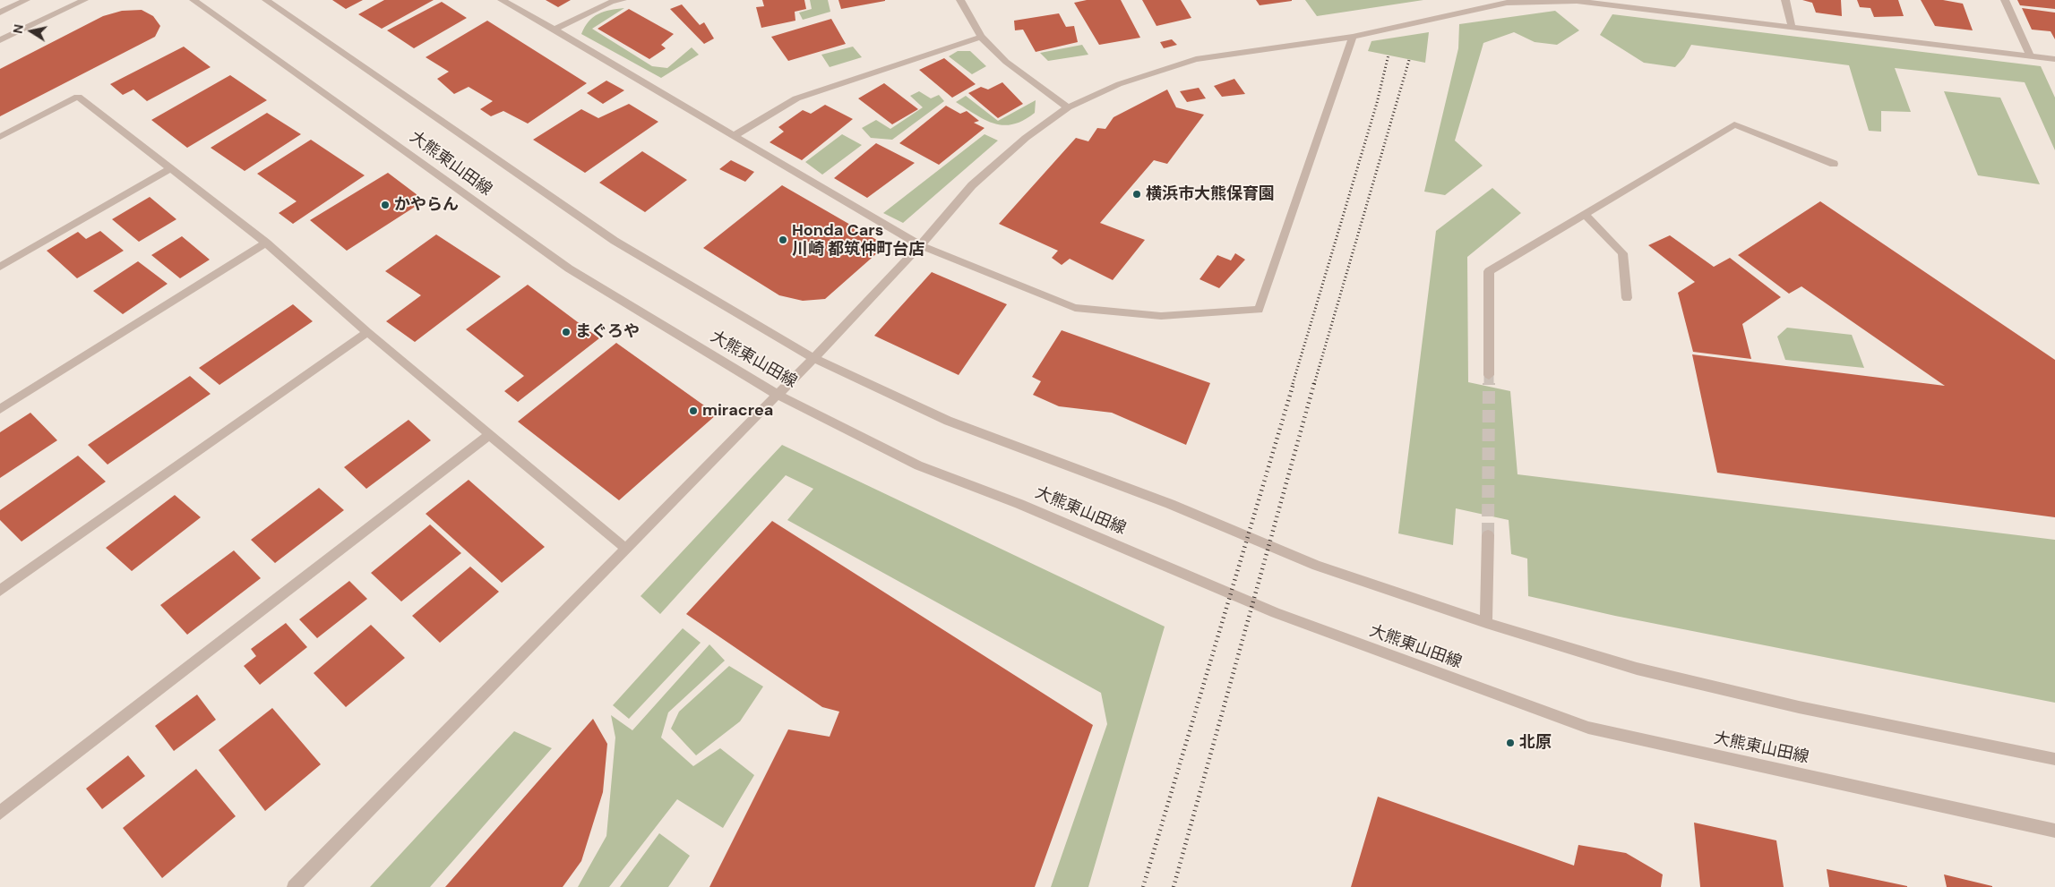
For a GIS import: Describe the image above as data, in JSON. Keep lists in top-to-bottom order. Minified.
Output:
{"streets":{"street":["大熊東山田線"]},"places":["横浜市大熊保育園","かやらん","Honda Cars 川崎 都筑仲町台店","まぐろや","miracrea","北原"],"north":"left"}
